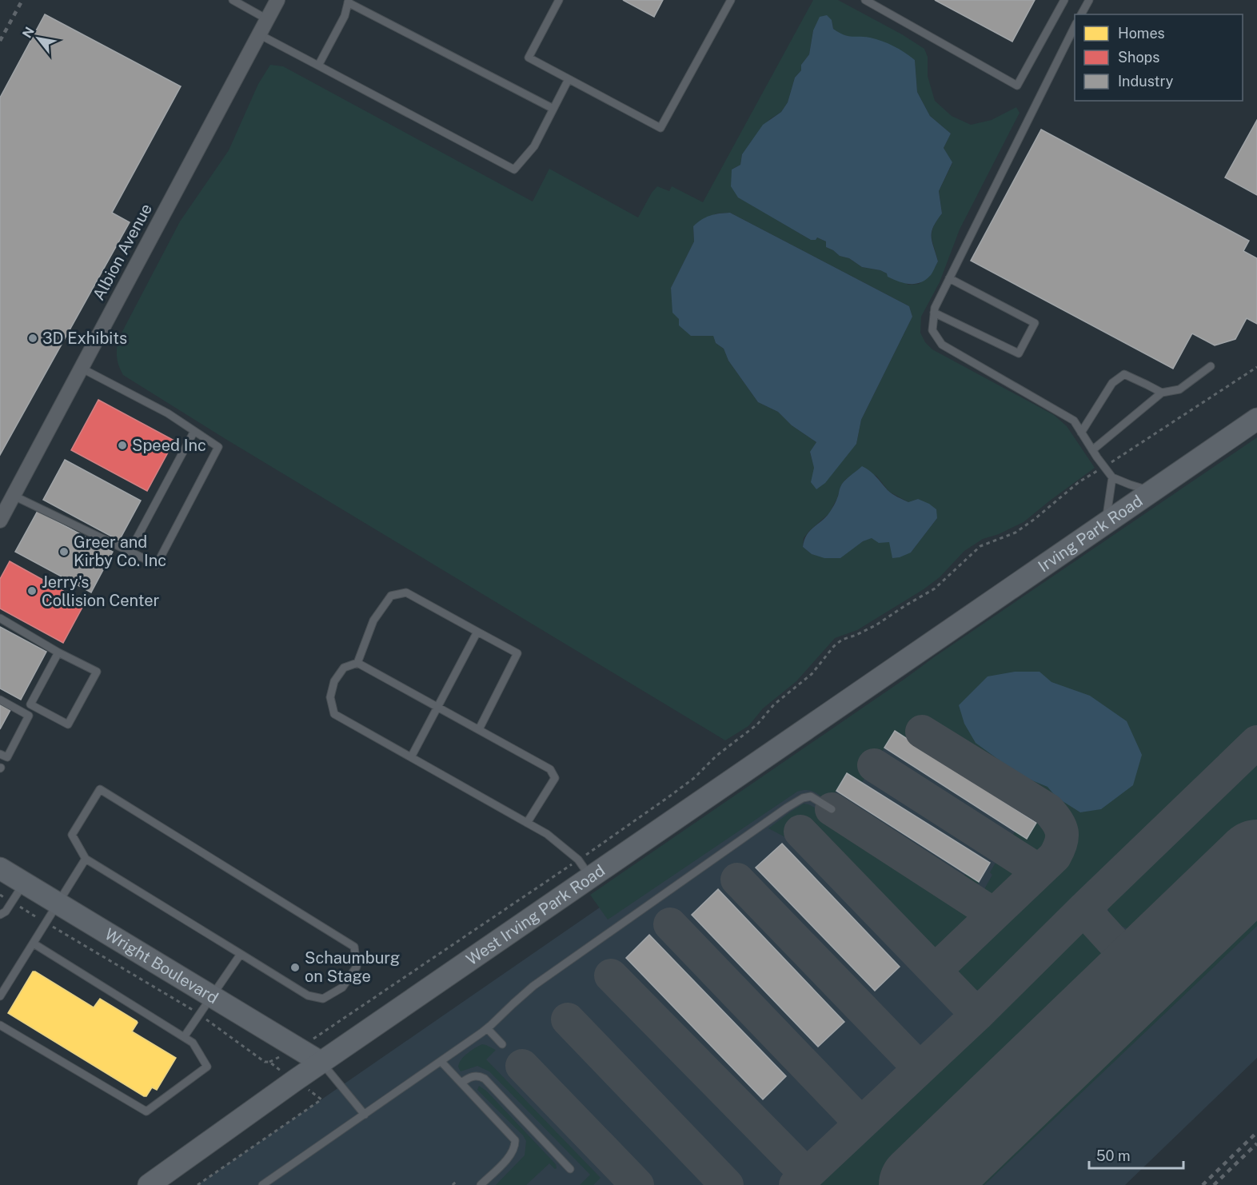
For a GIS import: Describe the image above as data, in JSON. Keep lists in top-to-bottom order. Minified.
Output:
{"streets":{"main road":["Irving Park Road","West Irving Park Road","Wright Boulevard"],"street":["Albion Avenue"]},"crossings":[["Irving Park Road","West Irving Park Road"],["West Irving Park Road","Wright Boulevard"]],"places":["3D Exhibits","Speed Inc","Greer and Kirby Co. Inc","Jerry's Collision Center","Schaumburg on Stage"],"legend":["Homes","Shops","Industry"],"scale_bar":"50 m","north":"top left"}
